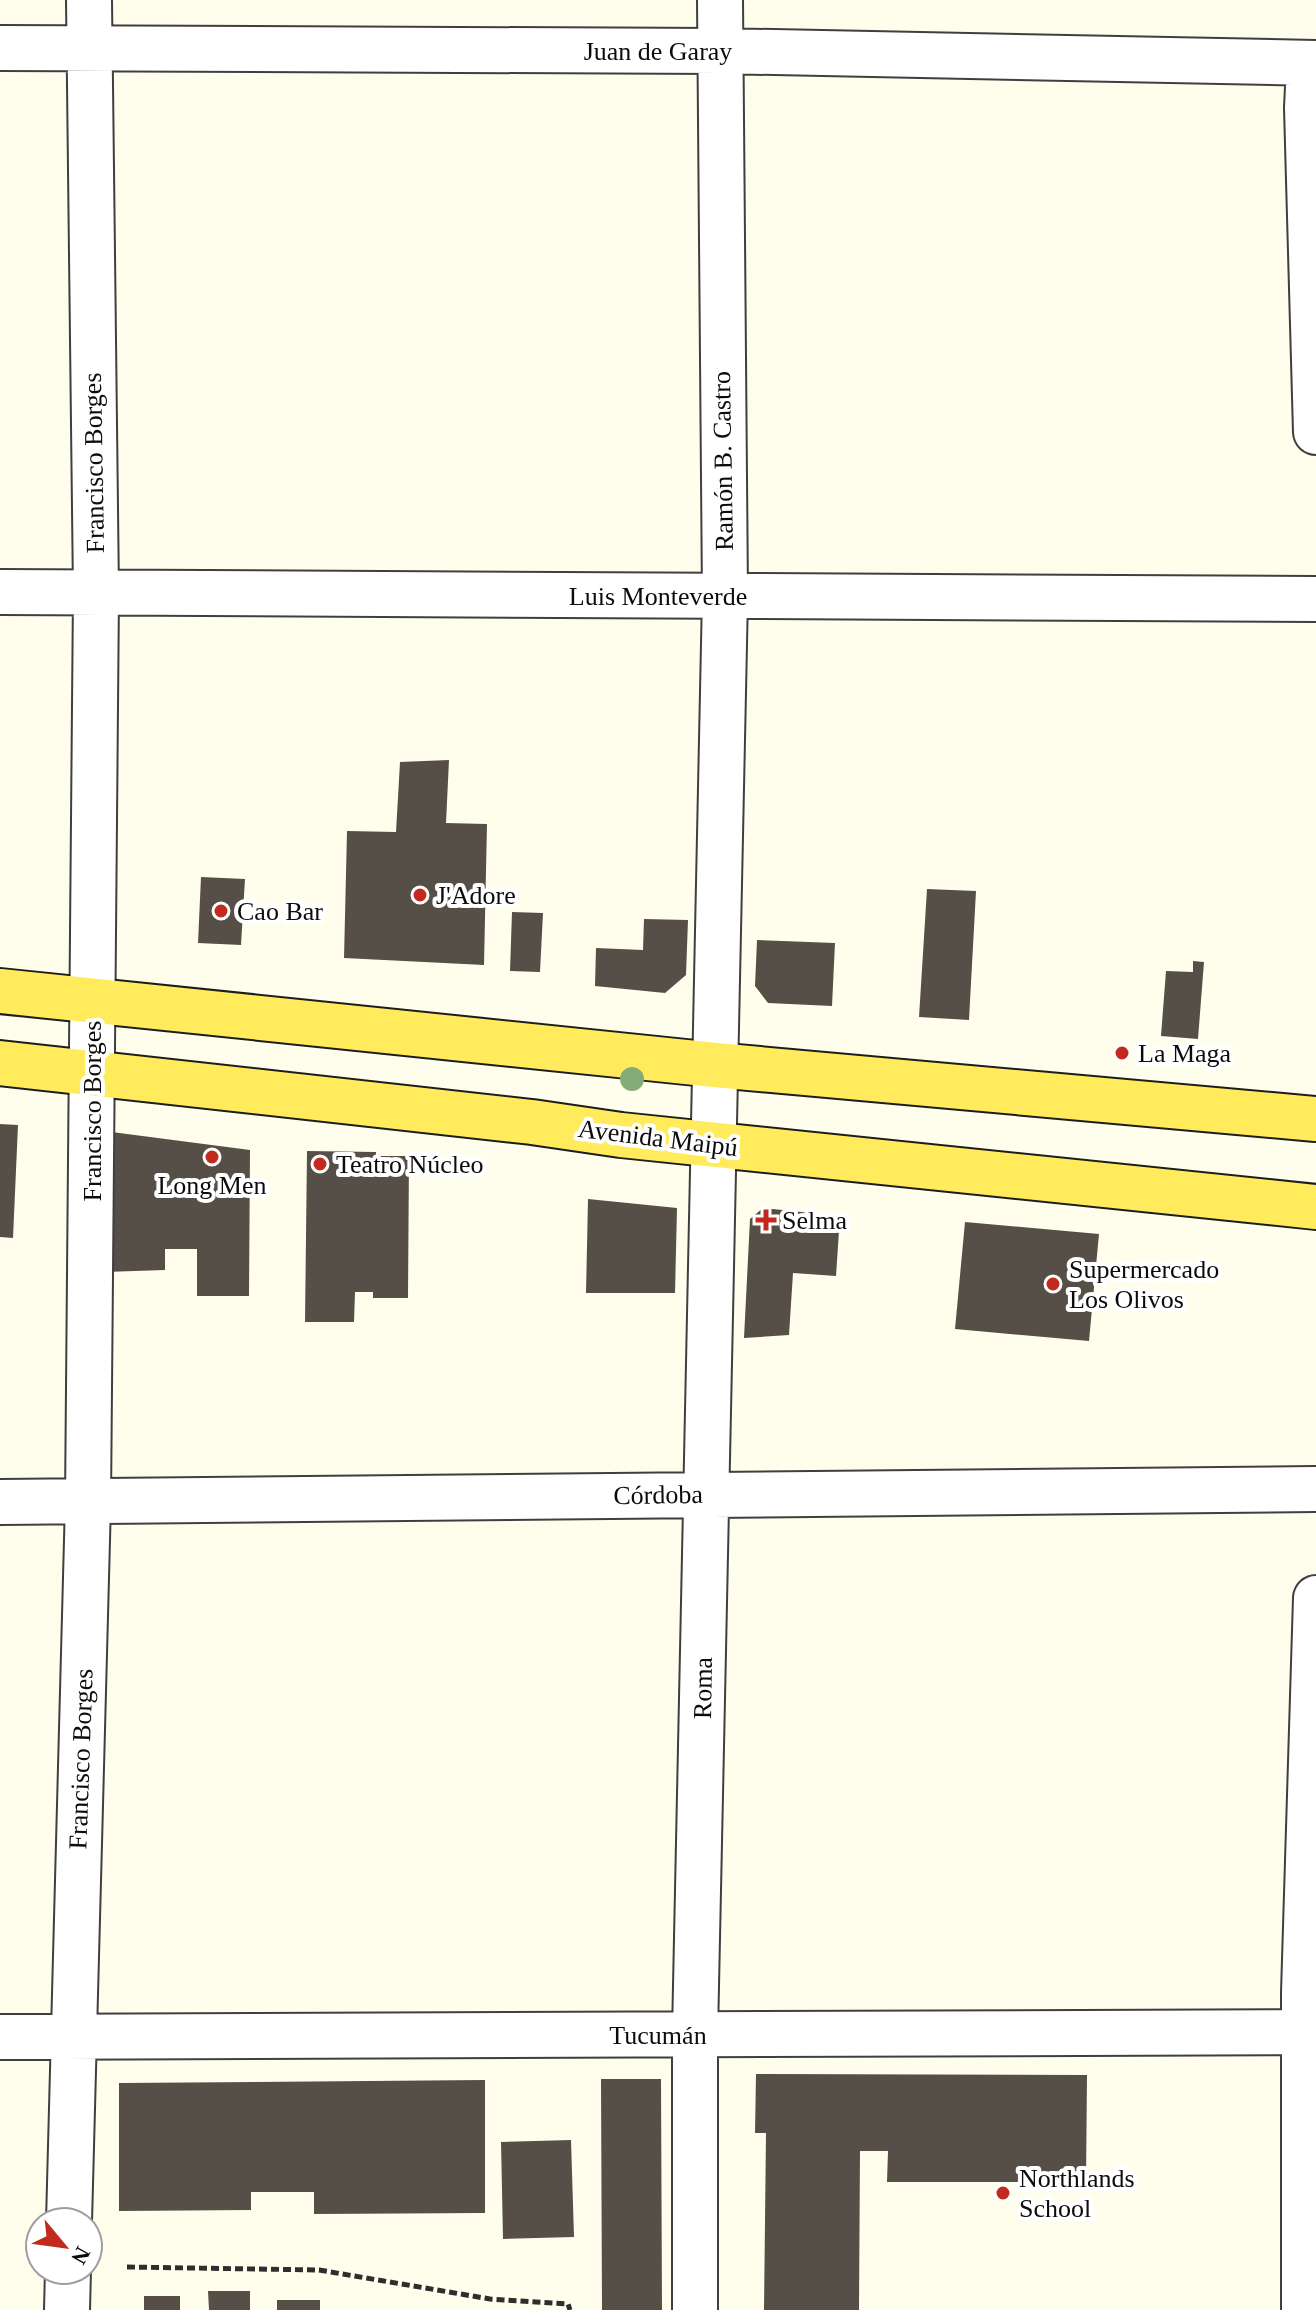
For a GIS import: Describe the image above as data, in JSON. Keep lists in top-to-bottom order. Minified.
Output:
{"streets":{"main road":["Avenida Maipú"],"street":["Juan de Garay","Ramón B. Castro","Francisco Borges","Luis Monteverde","Córdoba","Roma","Tucumán"]},"crossings":[["Juan de Garay","Ramón B. Castro"],["Juan de Garay","Francisco Borges"],["Ramón B. Castro","Luis Monteverde"],["Ramón B. Castro","Roma"],["Francisco Borges","Luis Monteverde"],["Francisco Borges","Avenida Maipú"],["Francisco Borges","Córdoba"],["Francisco Borges","Tucumán"],["Avenida Maipú","Roma"],["Córdoba","Roma"],["Roma","Tucumán"]],"places":{"other":["J'Adore","Cao Bar","La Maga","Long Men","Teatro Núcleo","Supermercado Los Olivos","Northlands School"],"health":["Selma"]},"north":"bottom right"}
